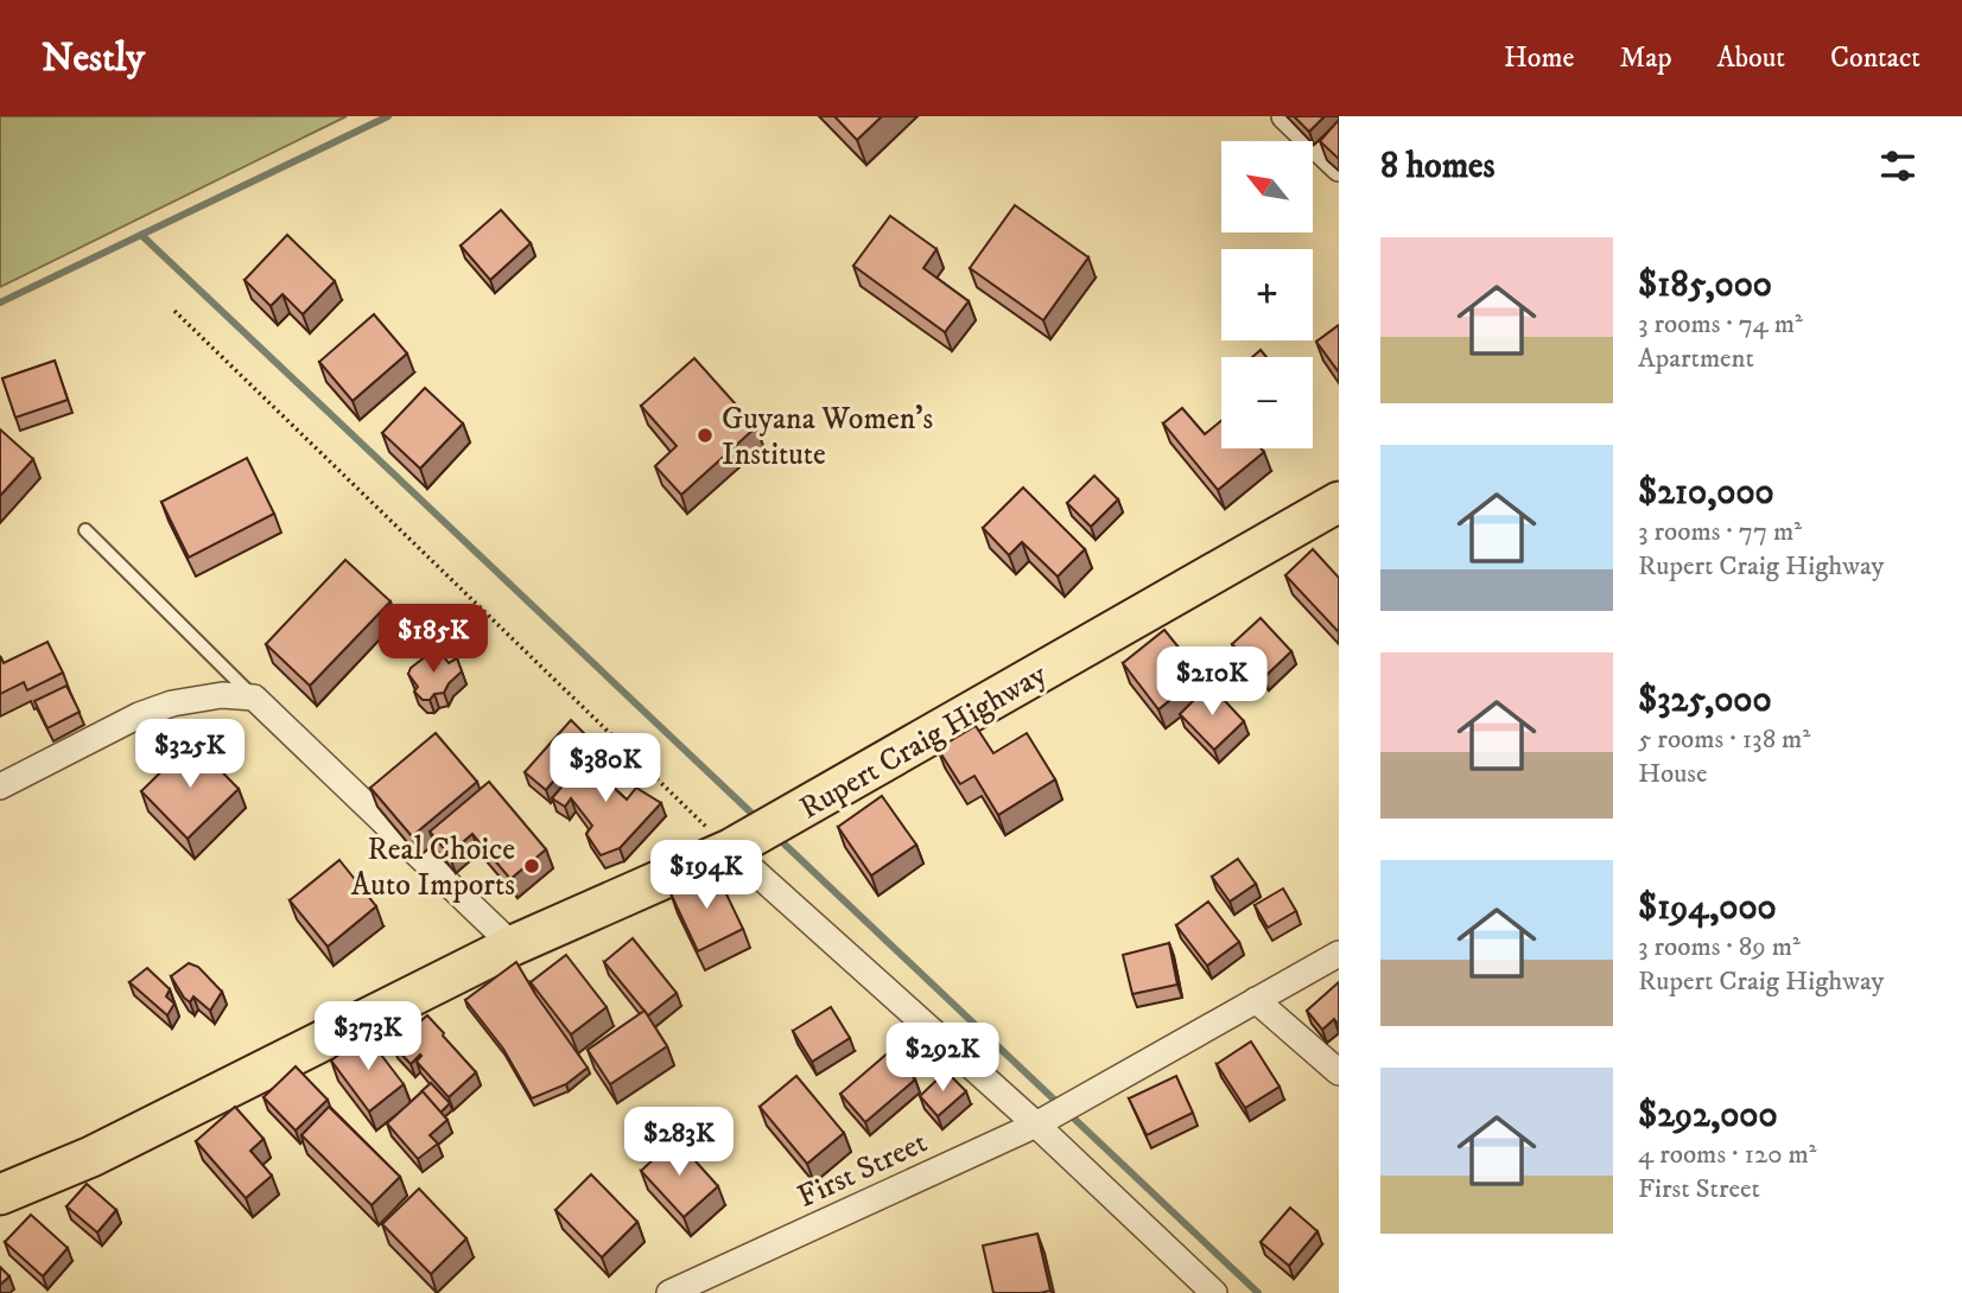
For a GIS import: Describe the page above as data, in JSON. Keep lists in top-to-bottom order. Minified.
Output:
{"streets":{"main road":["Rupert Craig Highway"],"street":["First Street"]},"places":["Guyana Women’s Institute","Real Choice Auto Imports"],"north":"top left","page":{"header":"Nestly","nav":["Home","Map","About","Contact"],"heading":"8 homes","map_buttons":["+","−"],"list":[{"name":"$185,000","note":"3 rooms · 74 m² · Apartment"},{"name":"$210,000","note":"3 rooms · 77 m² · Rupert Craig Highway"},{"name":"$325,000","note":"5 rooms · 138 m² · House"},{"name":"$194,000","note":"3 rooms · 89 m² · Rupert Craig Highway"},{"name":"$292,000","note":"4 rooms · 120 m² · First Street"}],"price":["$185K","$210K","$325K","$380K","$194K","$373K","$292K","$283K"]}}
